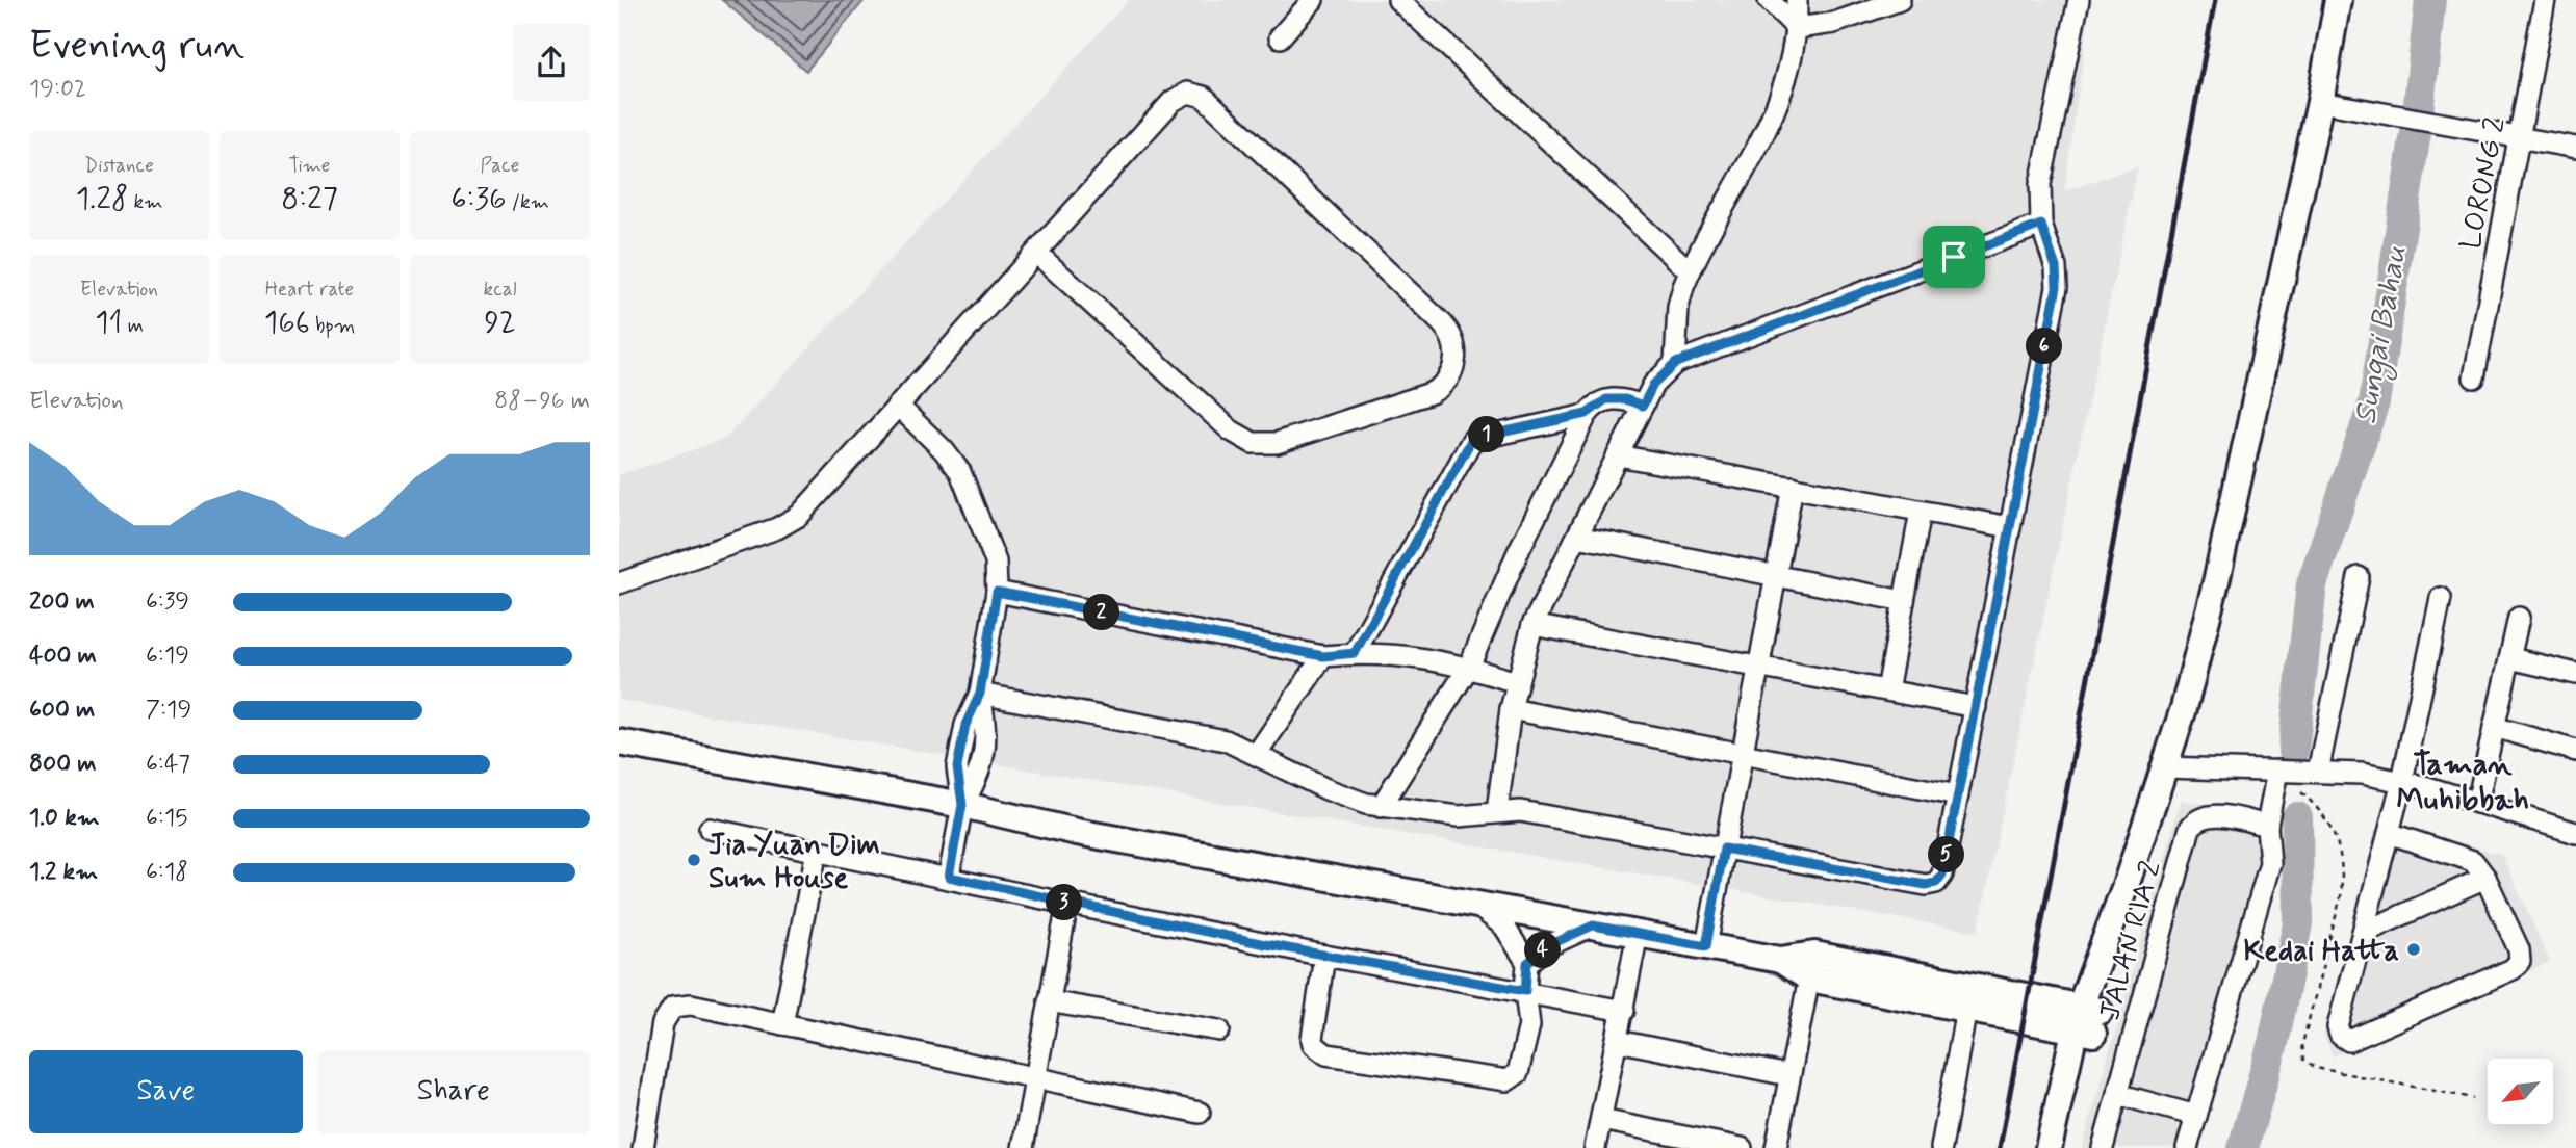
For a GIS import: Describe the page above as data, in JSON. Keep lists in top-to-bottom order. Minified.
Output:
{"streets":{"street":["LORONG 2","JALAN RIA 2"]},"districts":["Taman Muhibbah"],"water":["Sungai Bahau"],"places":["Jia Yuan Dim Sum House","Kedai Hatta"],"north":"bottom left","page":{"heading":["Evening run","19:02"],"stats":[["Distance","1.28 km"],["Time","8:27"],["Pace","6:36 /km"],["Elevation","11 m"],["Heart rate","166 bpm"],["kcal","92"]],"pins":["6","1","2","5","3","4"],"chart":["Elevation","88–96 m"],"list":[{"name":"200 m","note":"6:39"},{"name":"400 m","note":"6:19"},{"name":"600 m","note":"7:19"},{"name":"800 m","note":"6:47"},{"name":"1.0 km","note":"6:15"},{"name":"1.2 km","note":"6:18"}],"buttons":["Save","Share"]}}
